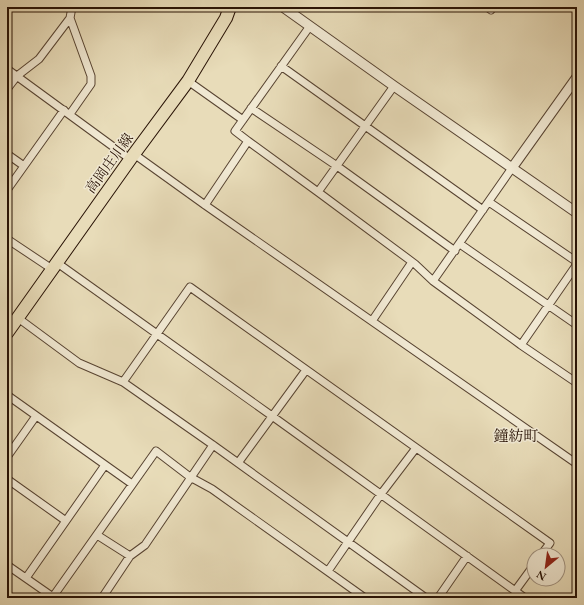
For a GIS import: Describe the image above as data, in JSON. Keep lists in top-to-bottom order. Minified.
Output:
{"streets":{"main road":["高岡庄川線"]},"districts":["鐘紡町"],"north":"bottom left"}
